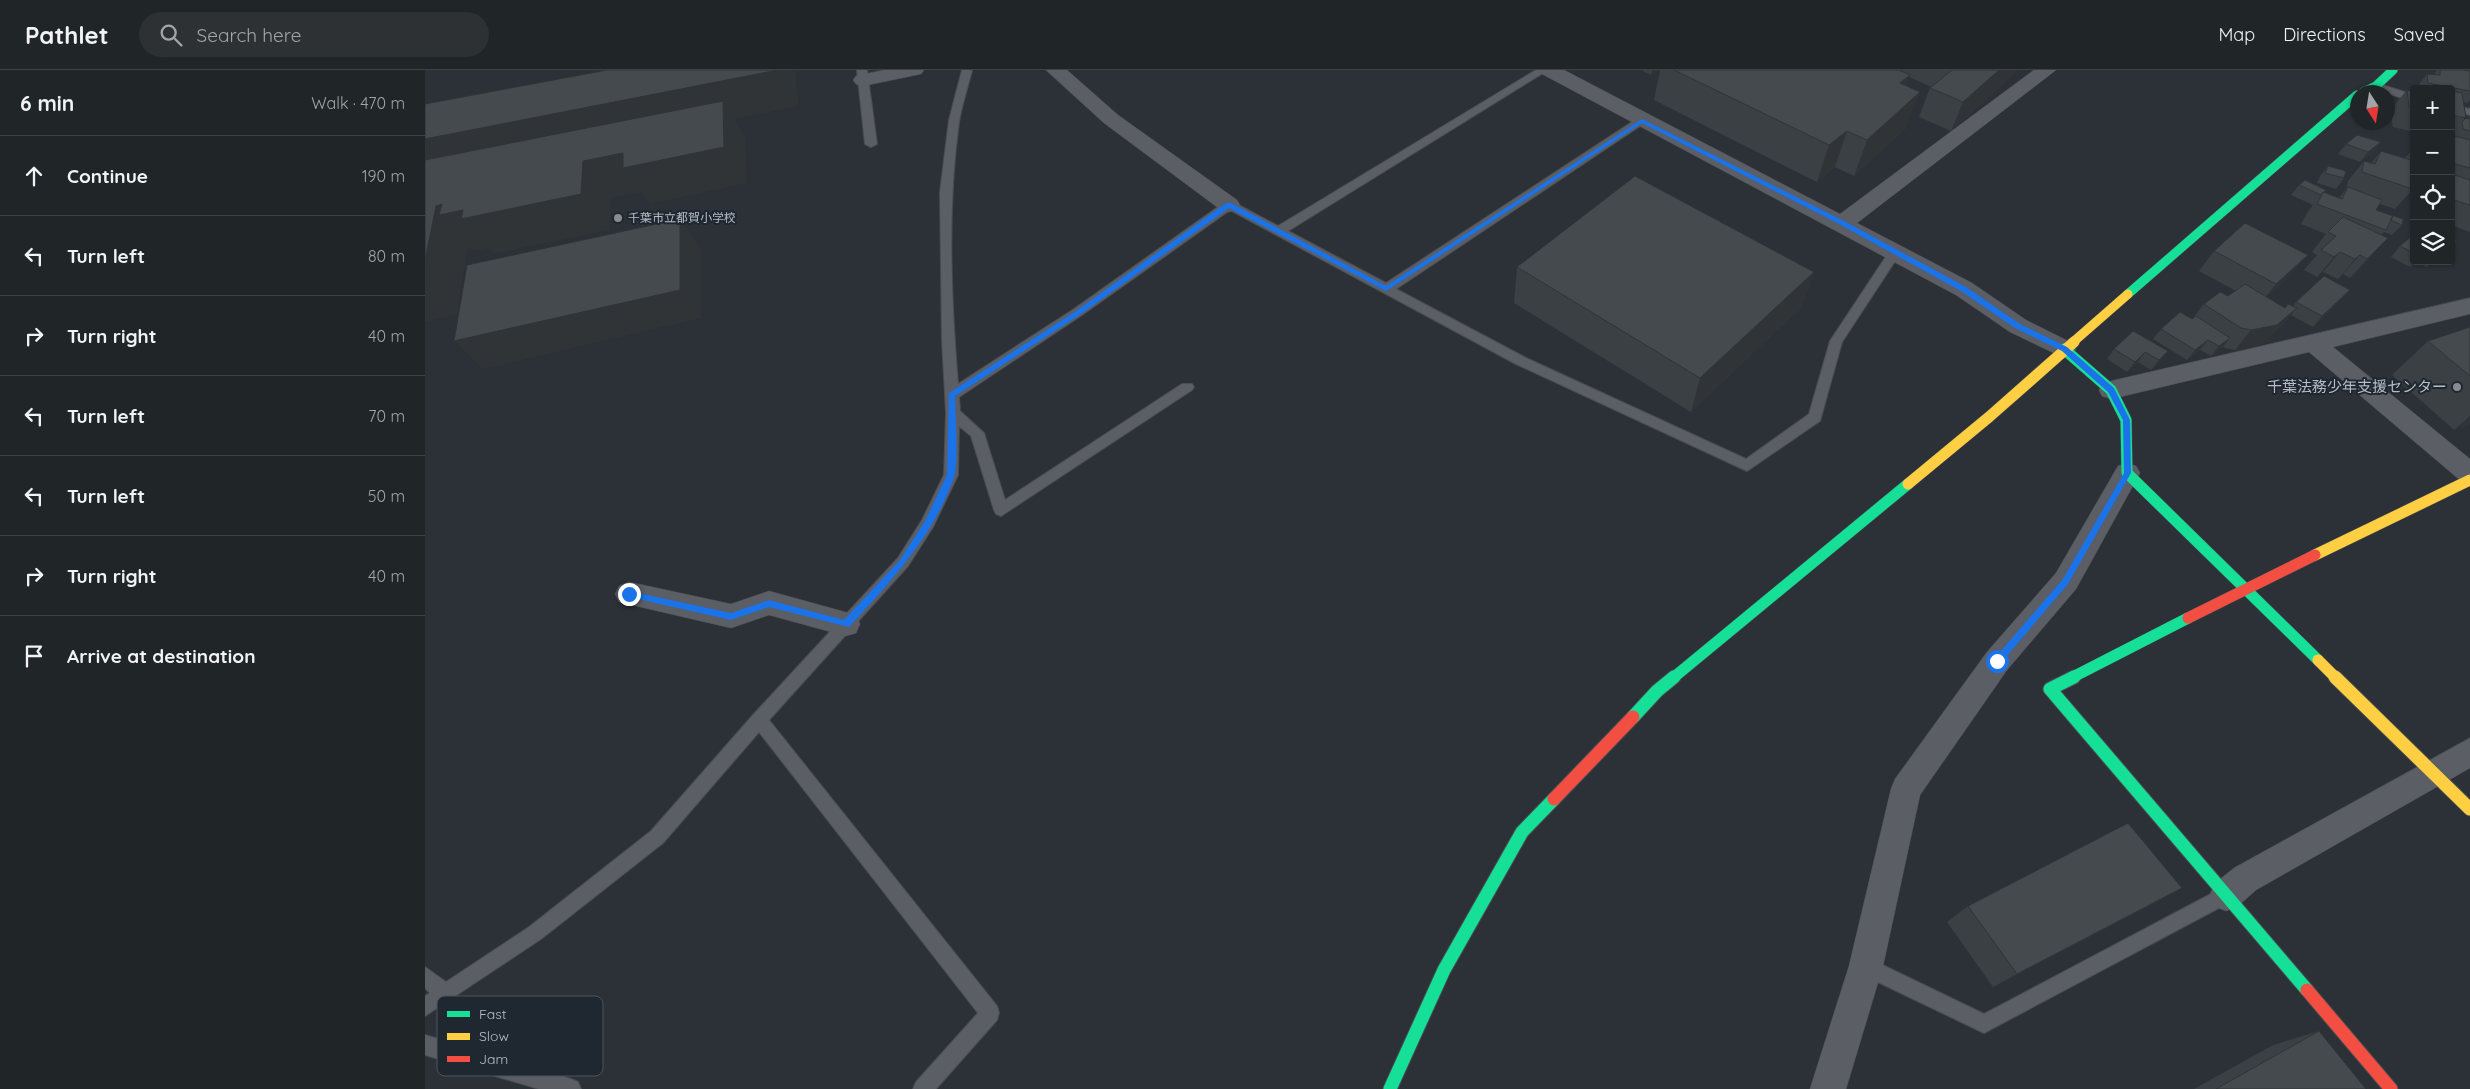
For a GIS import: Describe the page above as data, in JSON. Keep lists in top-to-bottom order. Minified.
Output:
{"places":["千葉市立都賀小学校","千葉法務少年支援センター"],"legend":["Fast","Slow","Jam"],"north":"bottom","page":{"header":"Pathlet","search":"Search here","nav":["Map","Directions","Saved"],"heading":["6 min","Walk · 470 m"],"map_buttons":["+","−"],"list":[["Continue","190 m"],["Turn left","80 m"],["Turn right","40 m"],["Turn left","70 m"],["Turn left","50 m"],["Turn right","40 m"],"Arrive at destination"]}}
